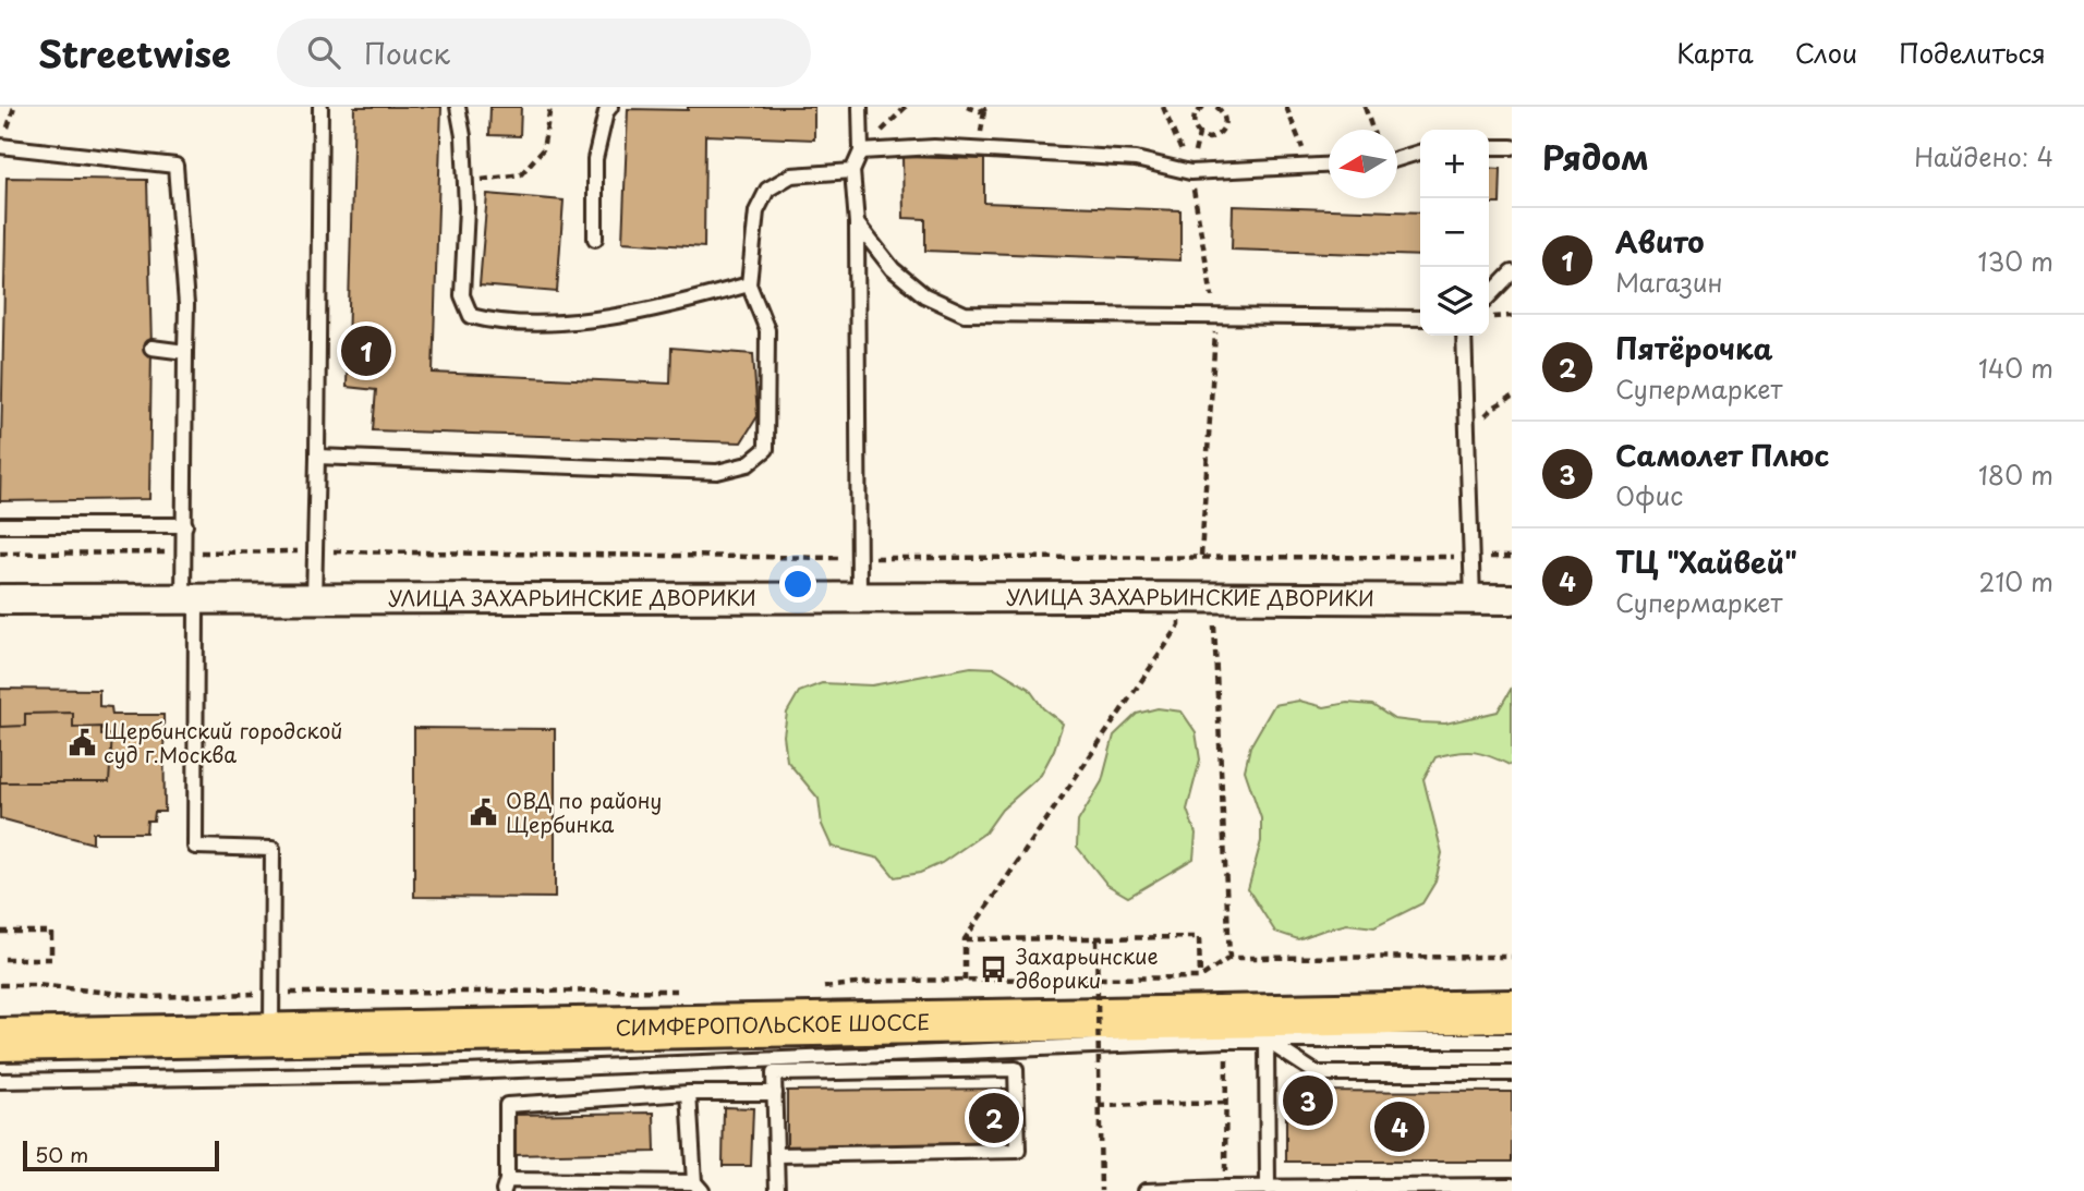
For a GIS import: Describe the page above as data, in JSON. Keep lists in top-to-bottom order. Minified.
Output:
{"streets":{"main road":["СИМФЕРОПОЛЬСКОЕ ШОССЕ"],"street":["УЛИЦА ЗАХАРЬИНСКИЕ ДВОРИКИ"]},"places":{"public building":["Щербинский городской суд г.Москва","ОВД по району Щербинка"],"bus stop":["Захарьинские дворики"]},"scale_bar":"50 m","north":"left","page":{"header":"Streetwise","search":"Поиск","nav":["Карта","Слои","Поделиться"],"heading":["Рядом","Найдено: 4"],"map_buttons":["+","−"],"list":[{"mark":"1","name":"Авито","note":"Магазин","value":"130 m"},{"mark":"2","name":"Пятёрочка","note":"Супермаркет","value":"140 m"},{"mark":"3","name":"Самолет Плюс","note":"Офис","value":"180 m"},{"mark":"4","name":"ТЦ \"Хайвей\"","note":"Супермаркет","value":"210 m"}],"pins":["1","3","2","4"],"scale":"50 m"}}
